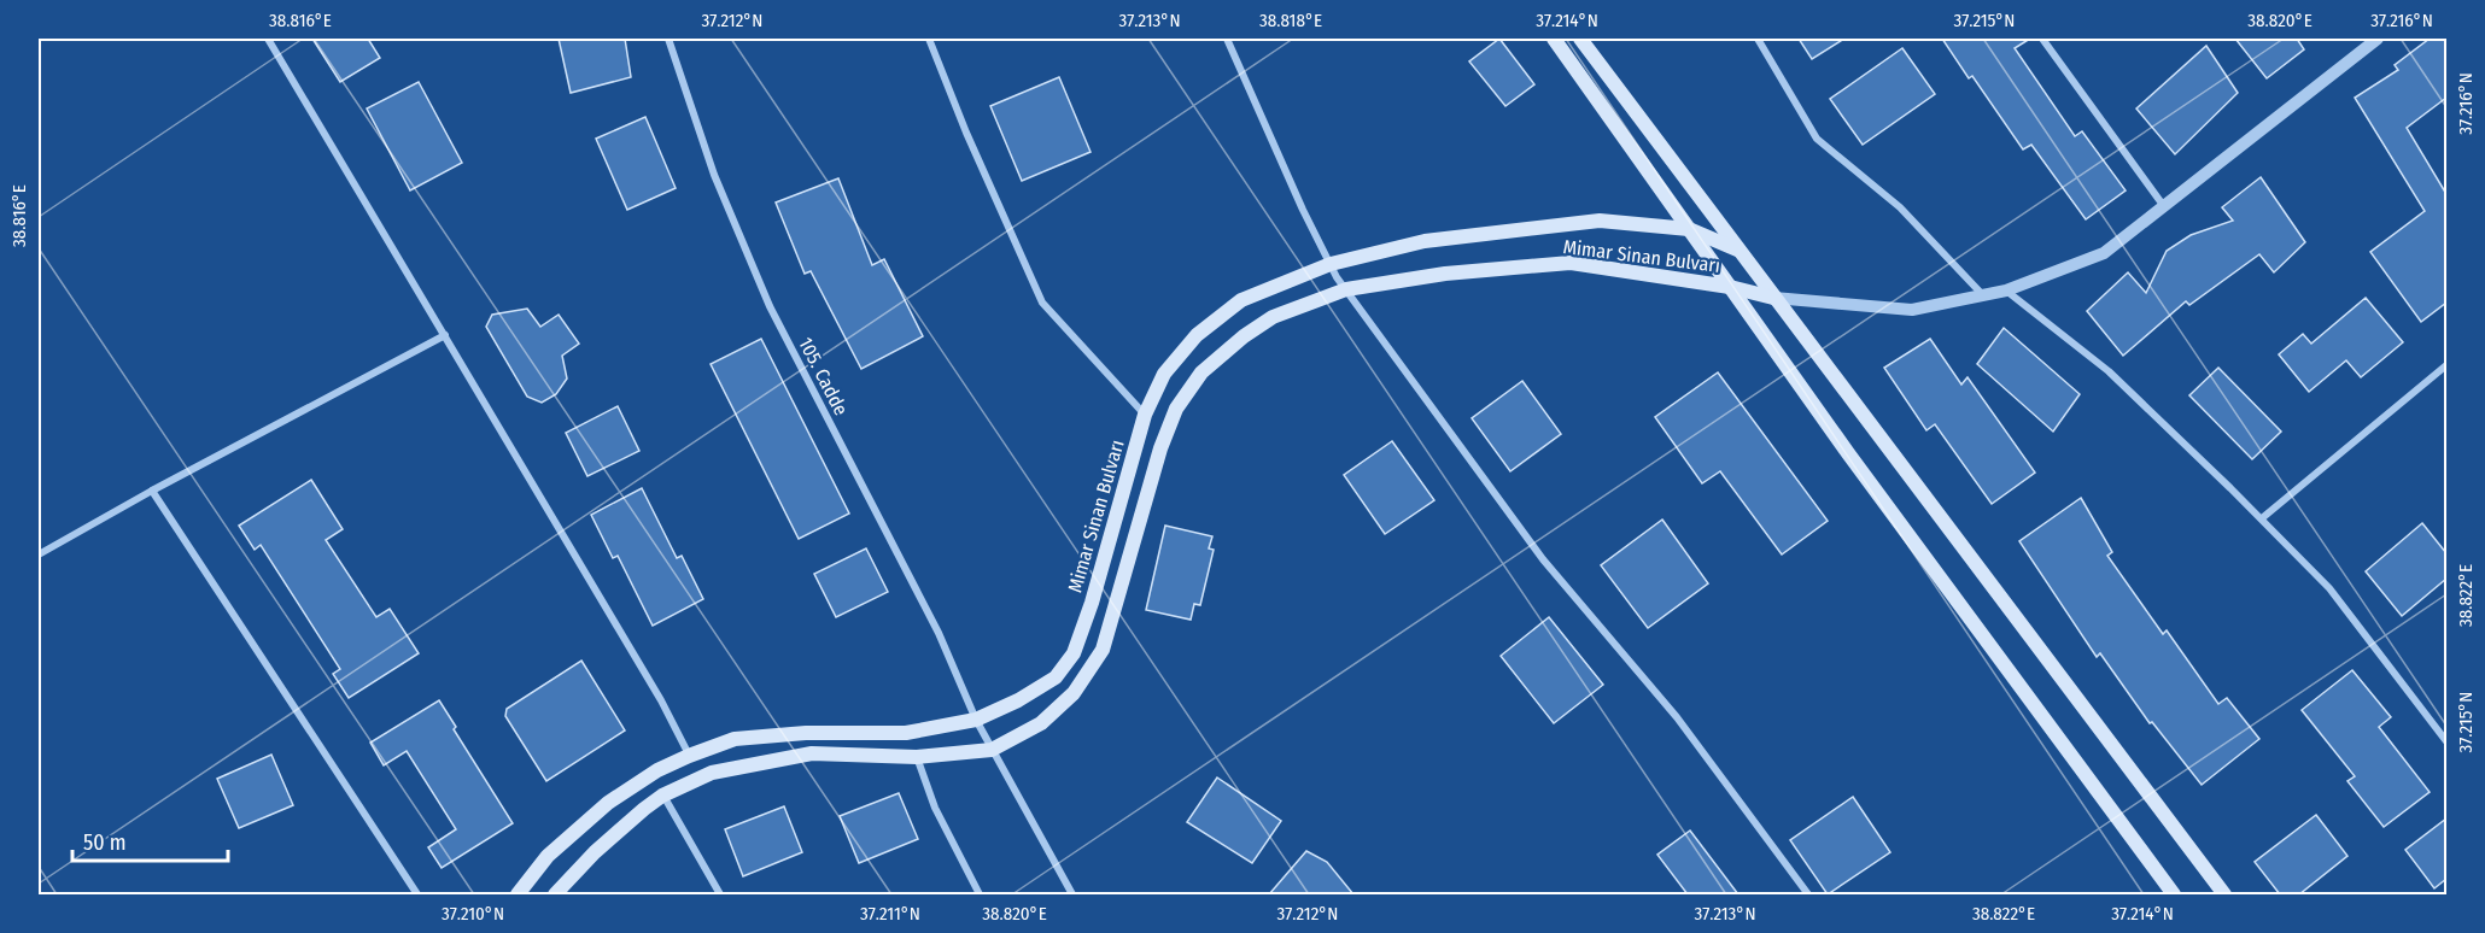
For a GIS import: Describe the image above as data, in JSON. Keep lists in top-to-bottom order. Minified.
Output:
{"streets":{"main road":["Mimar Sinan Bulvarı"],"street":["105. Cadde"]},"crossings":[["Mimar Sinan Bulvarı","105. Cadde"]],"scale_bar":"50 m","coordinates":["38.816°E","37.212°N","37.213°N","38.818°E","37.214°N","37.215°N","38.820°E","37.216°N","38.822°E","37.210°N","37.211°N"]}
